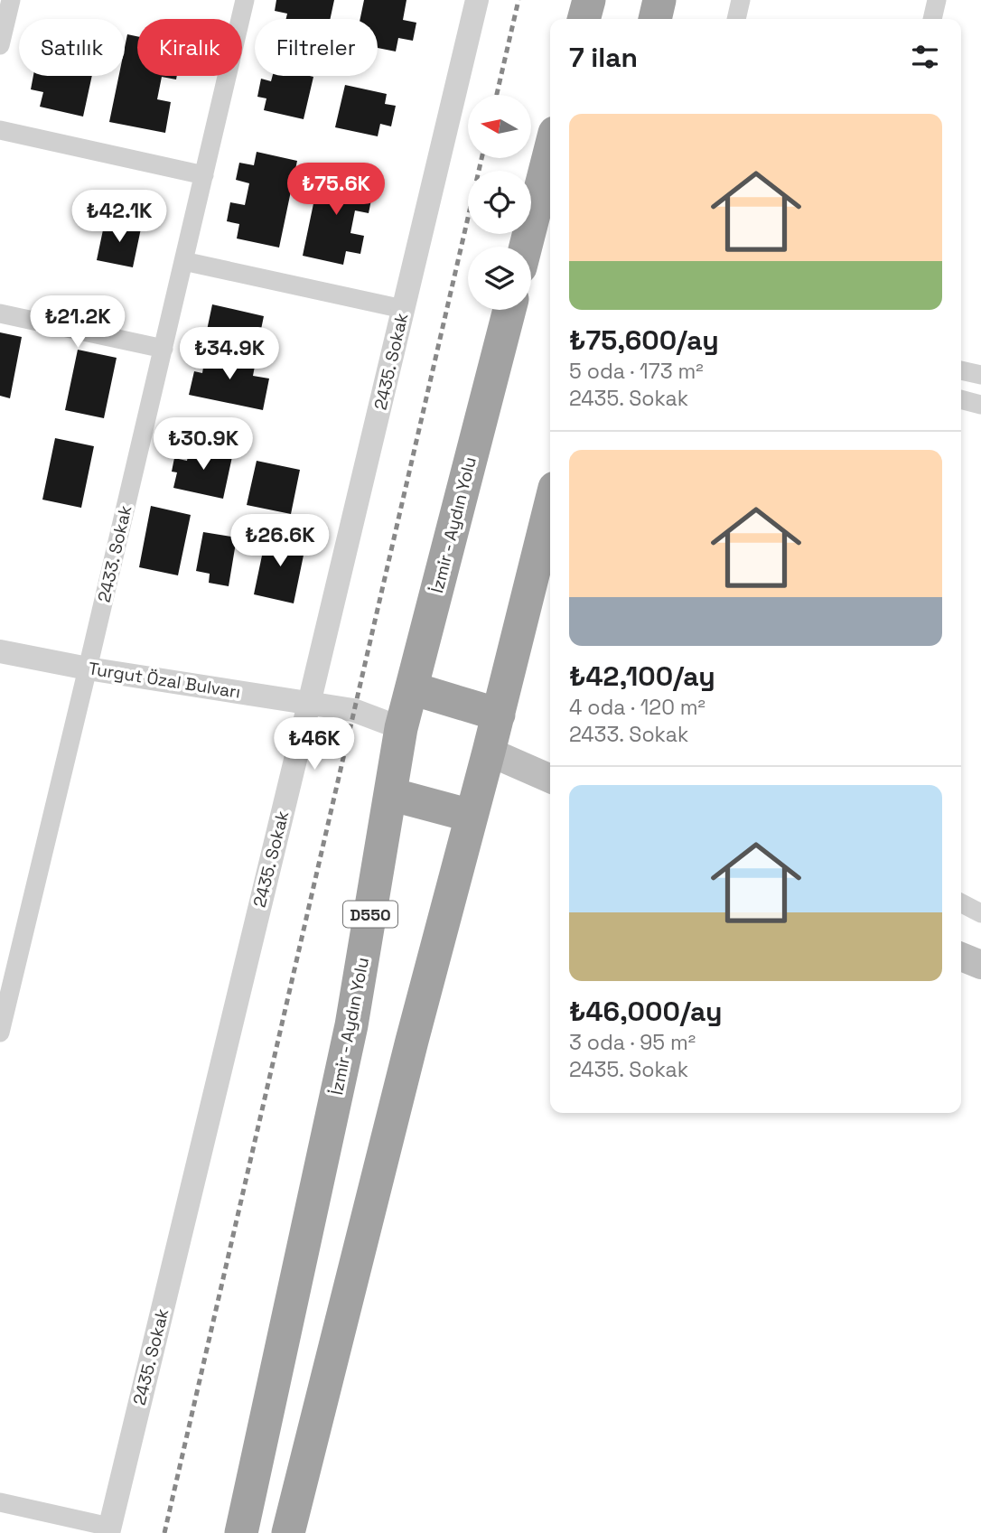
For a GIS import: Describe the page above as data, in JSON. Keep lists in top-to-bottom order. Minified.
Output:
{"streets":{"highway":["İzmir - Aydın Yolu","D550"],"street":["2435. Sokak","2433. Sokak","Turgut Özal Bulvarı"]},"crossings":[["2435. Sokak","Turgut Özal Bulvarı"],["İzmir - Aydın Yolu","Turgut Özal Bulvarı"],["2433. Sokak","Turgut Özal Bulvarı"]],"north":"left","page":{"chip":["Satılık","Kiralık","Filtreler"],"heading":"7 ilan","list":[{"name":"₺75,600/ay","note":"5 oda · 173 m² · 2435. Sokak"},{"name":"₺42,100/ay","note":"4 oda · 120 m² · 2433. Sokak"},{"name":"₺46,000/ay","note":"3 oda · 95 m² · 2435. Sokak"}],"price":["₺75.6K","₺42.1K","₺21.2K","₺34.9K","₺30.9K","₺26.6K","₺46K"]}}
